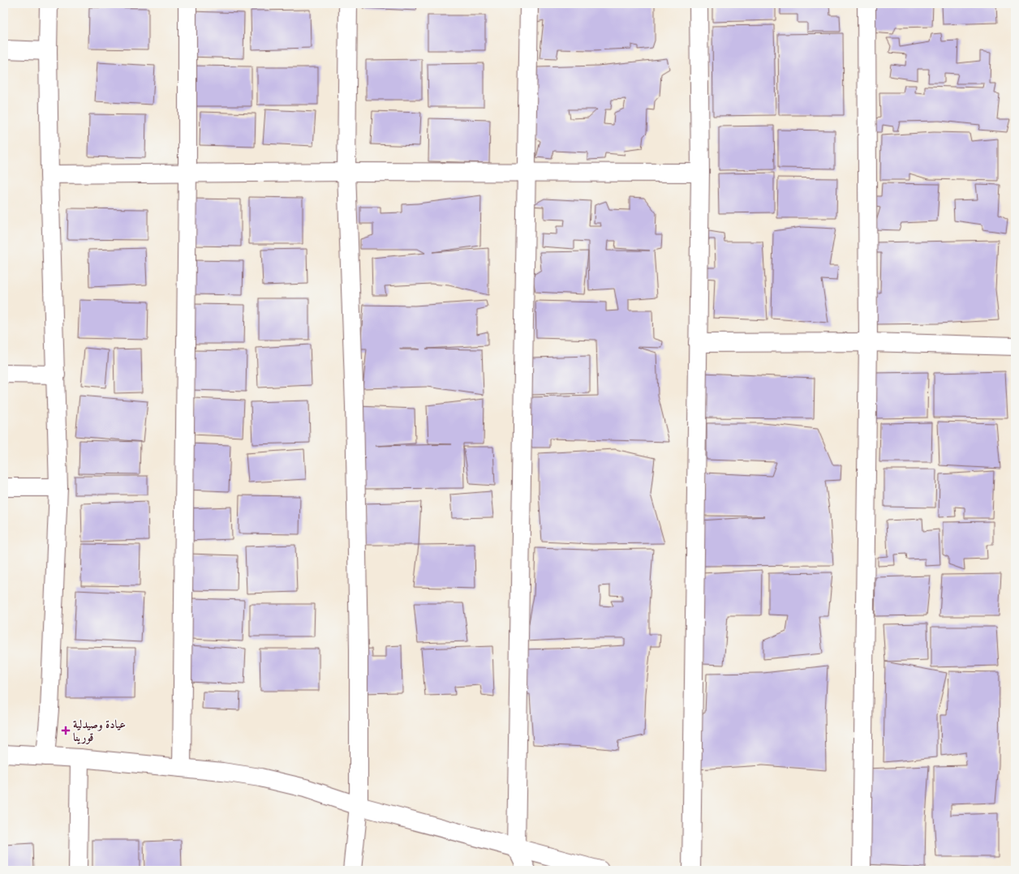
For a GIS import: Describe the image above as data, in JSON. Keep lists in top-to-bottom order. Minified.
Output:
{"places":{"health":["عيادة وصيدلية قورينا"]}}
